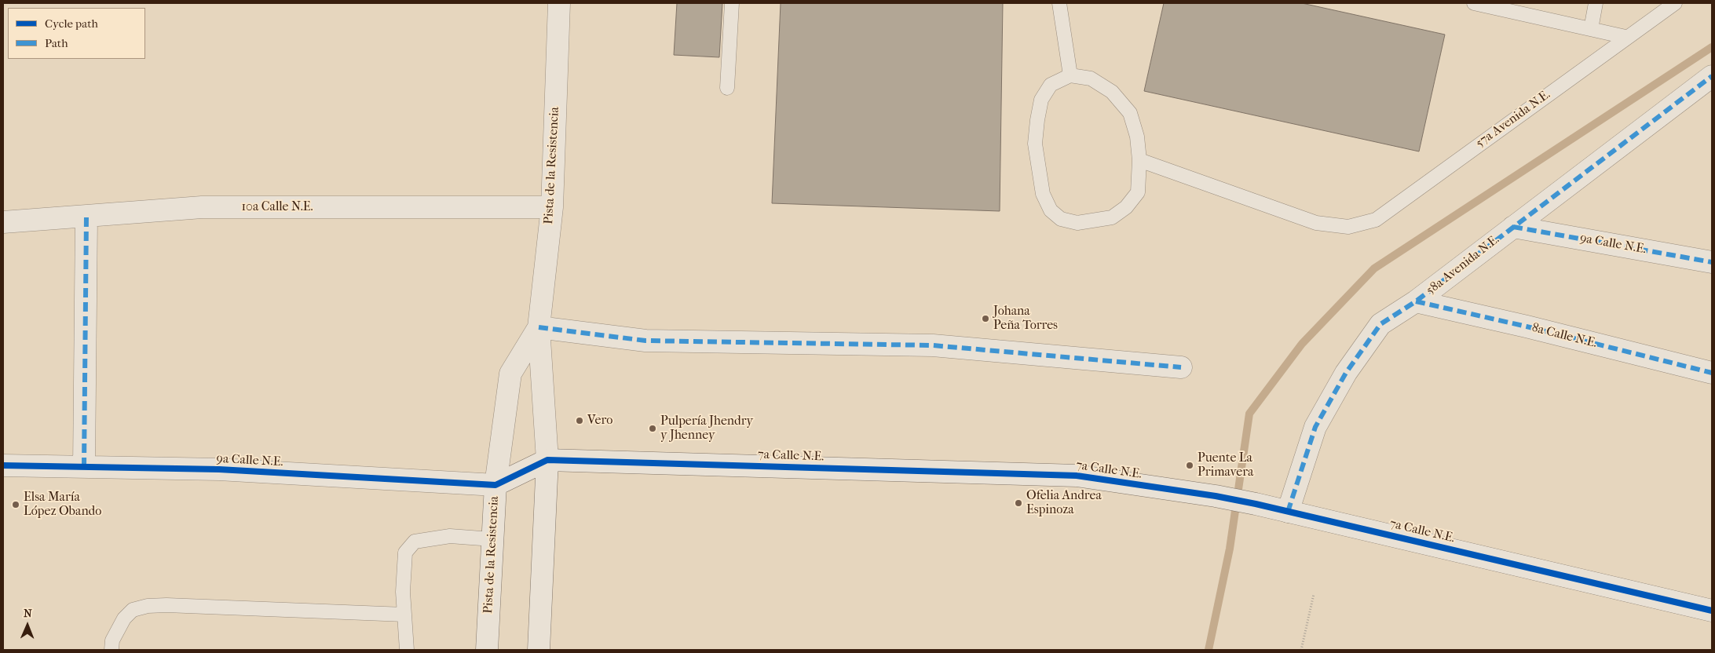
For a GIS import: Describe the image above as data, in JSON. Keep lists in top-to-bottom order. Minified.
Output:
{"streets":{"street":["Pista de la Resistencia","10a Calle N.E.","9a Calle N.E.","58a Avenida N.E.","8a Calle N.E.","7a Calle N.E."],"lane":["57a Avenida N.E."]},"crossings":[["Pista de la Resistencia","10a Calle N.E."],["Pista de la Resistencia","9a Calle N.E."],["Pista de la Resistencia","7a Calle N.E."],["9a Calle N.E.","58a Avenida N.E."],["9a Calle N.E.","7a Calle N.E."],["58a Avenida N.E.","8a Calle N.E."],["58a Avenida N.E.","7a Calle N.E."]],"places":["Johana Peña Torres","Vero","Pulpería Jhendry y Jhenney","Puente La Primavera","Ofelia Andrea Espinoza","Elsa María López Obando"],"legend":["Cycle path","Path"],"north":"top"}
